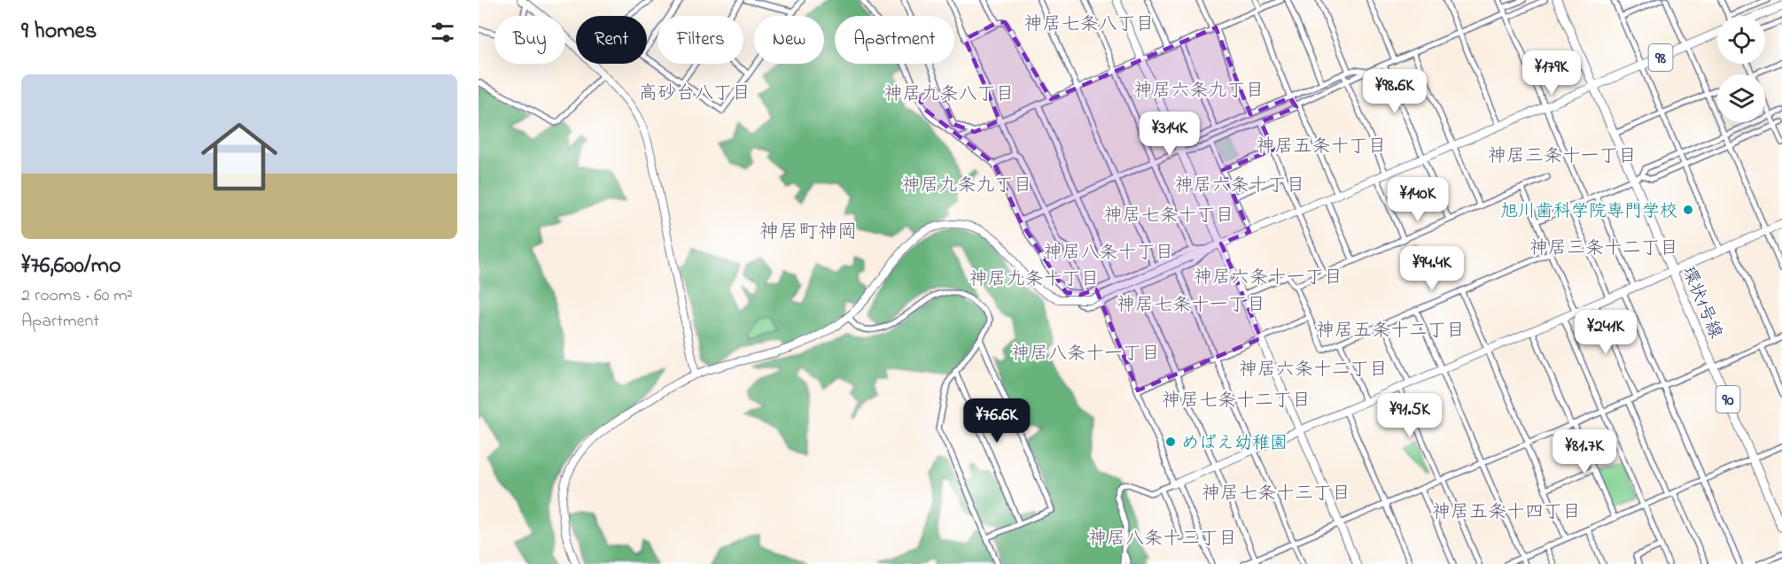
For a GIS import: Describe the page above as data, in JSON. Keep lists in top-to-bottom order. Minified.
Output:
{"streets":{"main road":["98","環状1号線","90"]},"crossings":[["98","環状1号線"]],"districts":["神居七条八丁目","神居六条九丁目","高砂台八丁目","神居九条八丁目","神居五条十丁目","神居三条十一丁目","神居九条九丁目","神居六条十丁目","神居七条十丁目","神居町神岡","神居三条十二丁目","神居八条十丁目","神居六条十一丁目","神居九条十丁目","神居七条十一丁目","神居五条十二丁目","神居八条十一丁目","神居六条十二丁目","神居七条十二丁目","神居七条十三丁目","神居五条十四丁目","神居八条十三丁目"],"places":["旭川歯科学院専門学校","めばえ幼稚園"],"page":{"heading":"9 homes","chip":["Buy","Rent","Filters","New","Apartment"],"price":["¥179K","¥98.6K","¥314K","¥140K","¥94.4K","¥241K","¥91.5K","¥76.6K","¥81.7K"],"list":[{"name":"¥76,600/mo","note":"2 rooms · 60 m² · Apartment"}]}}
